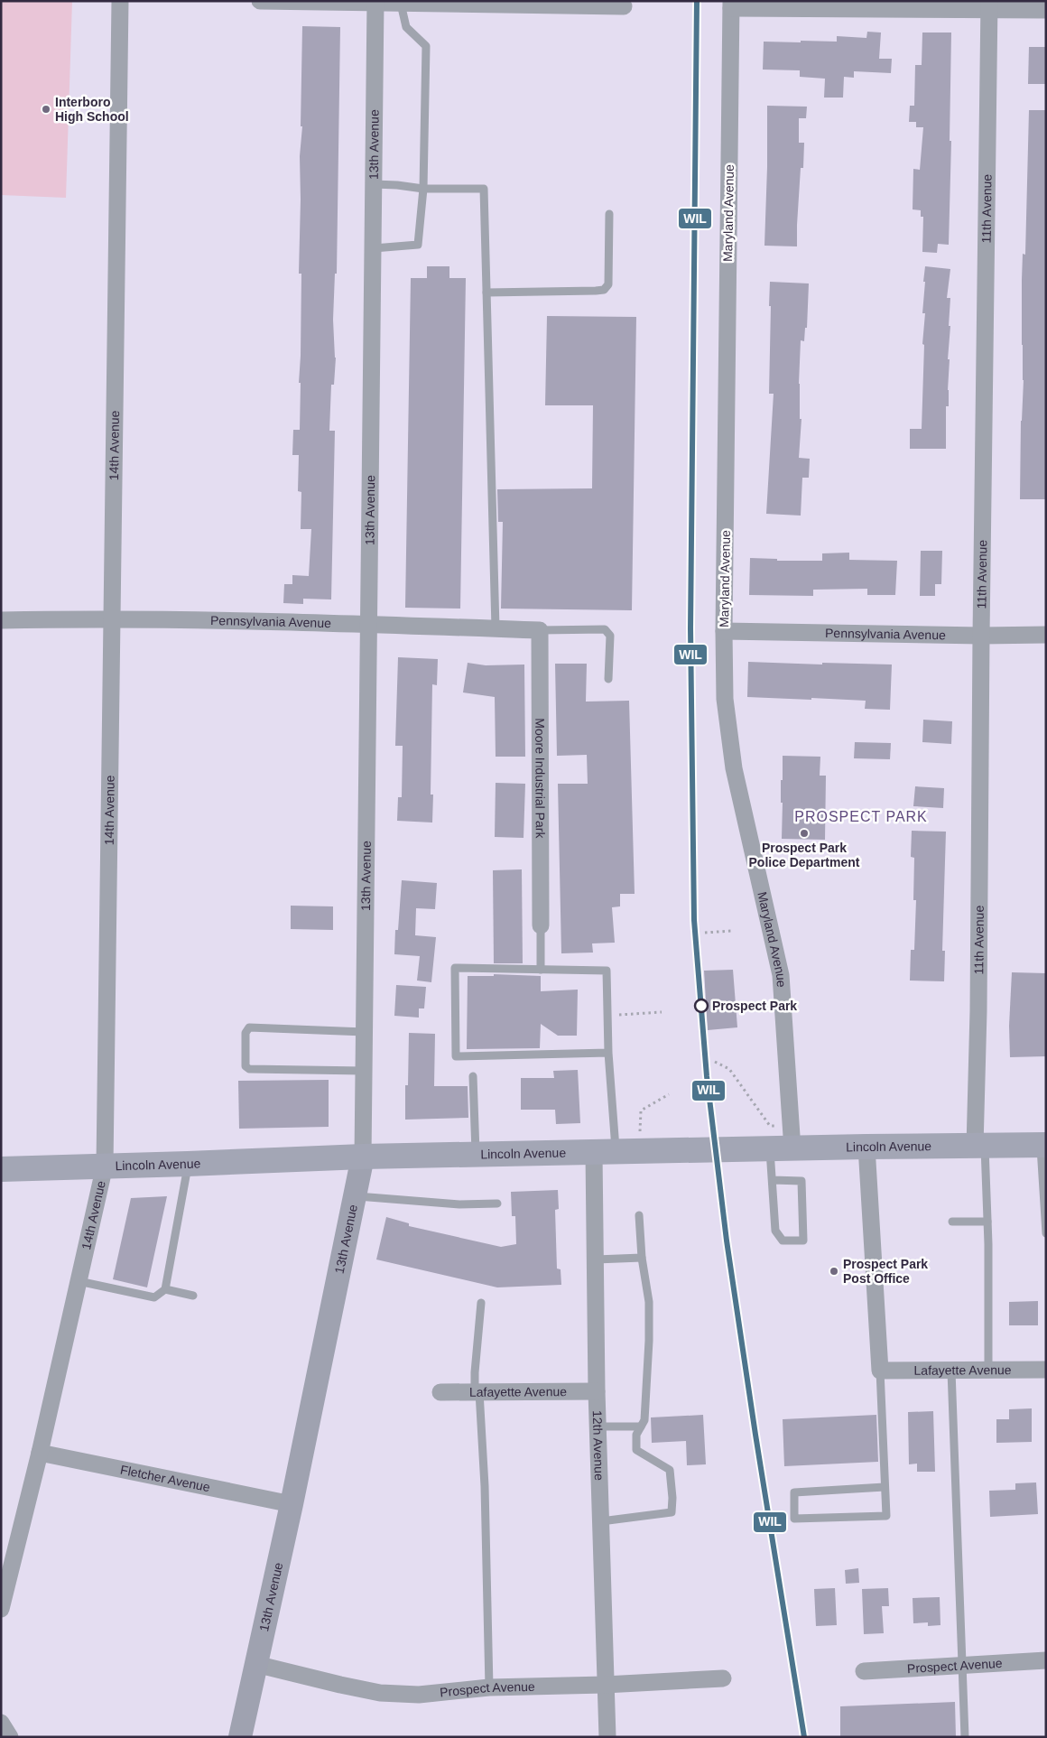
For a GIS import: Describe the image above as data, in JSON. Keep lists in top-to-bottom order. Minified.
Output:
{"streets":{"main road":["Lincoln Avenue"],"street":["13th Avenue","11th Avenue","Maryland Avenue","14th Avenue","Pennsylvania Avenue","Moore Industrial Park","Lafayette Avenue","12th Avenue","Fletcher Avenue","Prospect Avenue"]},"crossings":[["13th Avenue","Pennsylvania Avenue"],["13th Avenue","Lincoln Avenue"],["13th Avenue","Fletcher Avenue"],["13th Avenue","Prospect Avenue"],["11th Avenue","Pennsylvania Avenue"],["11th Avenue","Lincoln Avenue"],["Maryland Avenue","Pennsylvania Avenue"],["Maryland Avenue","Lincoln Avenue"],["14th Avenue","Pennsylvania Avenue"],["14th Avenue","Lincoln Avenue"],["14th Avenue","Fletcher Avenue"],["Pennsylvania Avenue","Moore Industrial Park"],["Lincoln Avenue","12th Avenue"],["Lafayette Avenue","12th Avenue"],["12th Avenue","Prospect Avenue"]],"districts":["PROSPECT PARK"],"places":["Interboro High School","Prospect Park Police Department","Prospect Park","Prospect Park Post Office"],"lines":["transit line WIL"]}
